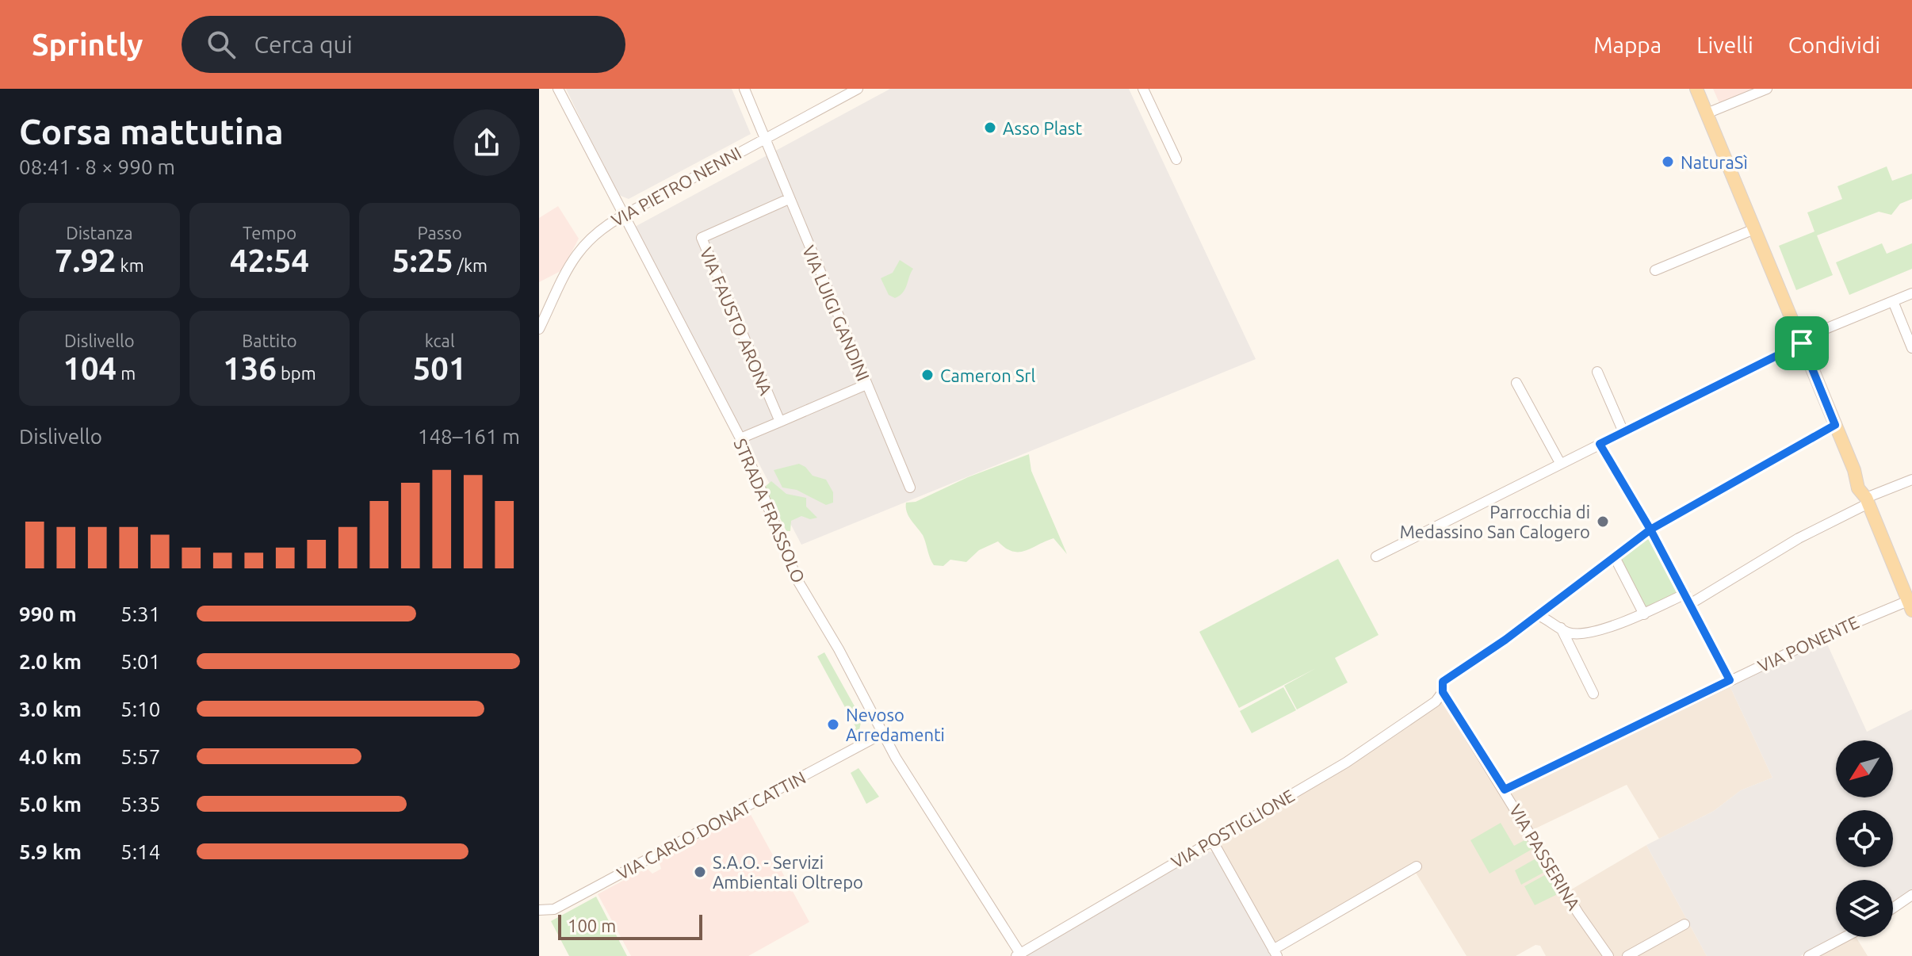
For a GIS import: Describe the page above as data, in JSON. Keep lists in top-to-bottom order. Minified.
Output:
{"streets":{"street":["VIA PIETRO NENNI","VIA LUIGI GANDINI","VIA FAUSTO ARONA","STRADA FRASSOLO","VIA PONENTE","VIA CARLO DONAT CATTIN","VIA POSTIGLIONE","VIA PASSERINA"]},"crossings":[["VIA PIETRO NENNI","VIA LUIGI GANDINI"],["VIA PIETRO NENNI","STRADA FRASSOLO"],["VIA LUIGI GANDINI","VIA FAUSTO ARONA"],["STRADA FRASSOLO","VIA CARLO DONAT CATTIN"],["STRADA FRASSOLO","VIA POSTIGLIONE"],["VIA PONENTE","VIA PASSERINA"],["VIA POSTIGLIONE","VIA PASSERINA"]],"places":["Asso Plast","NaturaSì","Cameron Srl","Parrocchia di Medassino San Calogero","Nevoso Arredamenti","S.A.O. - Servizi Ambientali Oltrepo"],"scale_bar":"100 m","north":"bottom left","page":{"header":"Sprintly","search":"Cerca qui","nav":["Mappa","Livelli","Condividi"],"heading":["Corsa mattutina","08:41 · 8 × 990 m"],"stats":[["Distanza","7.92 km"],["Tempo","42:54"],["Passo","5:25 /km"],["Dislivello","104 m"],["Battito","136 bpm"],["kcal","501"]],"chart":["Dislivello","148–161 m"],"list":[{"name":"990 m","note":"5:31"},{"name":"2.0 km","note":"5:01"},{"name":"3.0 km","note":"5:10"},{"name":"4.0 km","note":"5:57"},{"name":"5.0 km","note":"5:35"},{"name":"5.9 km","note":"5:14"}],"scale":"100 m"}}
